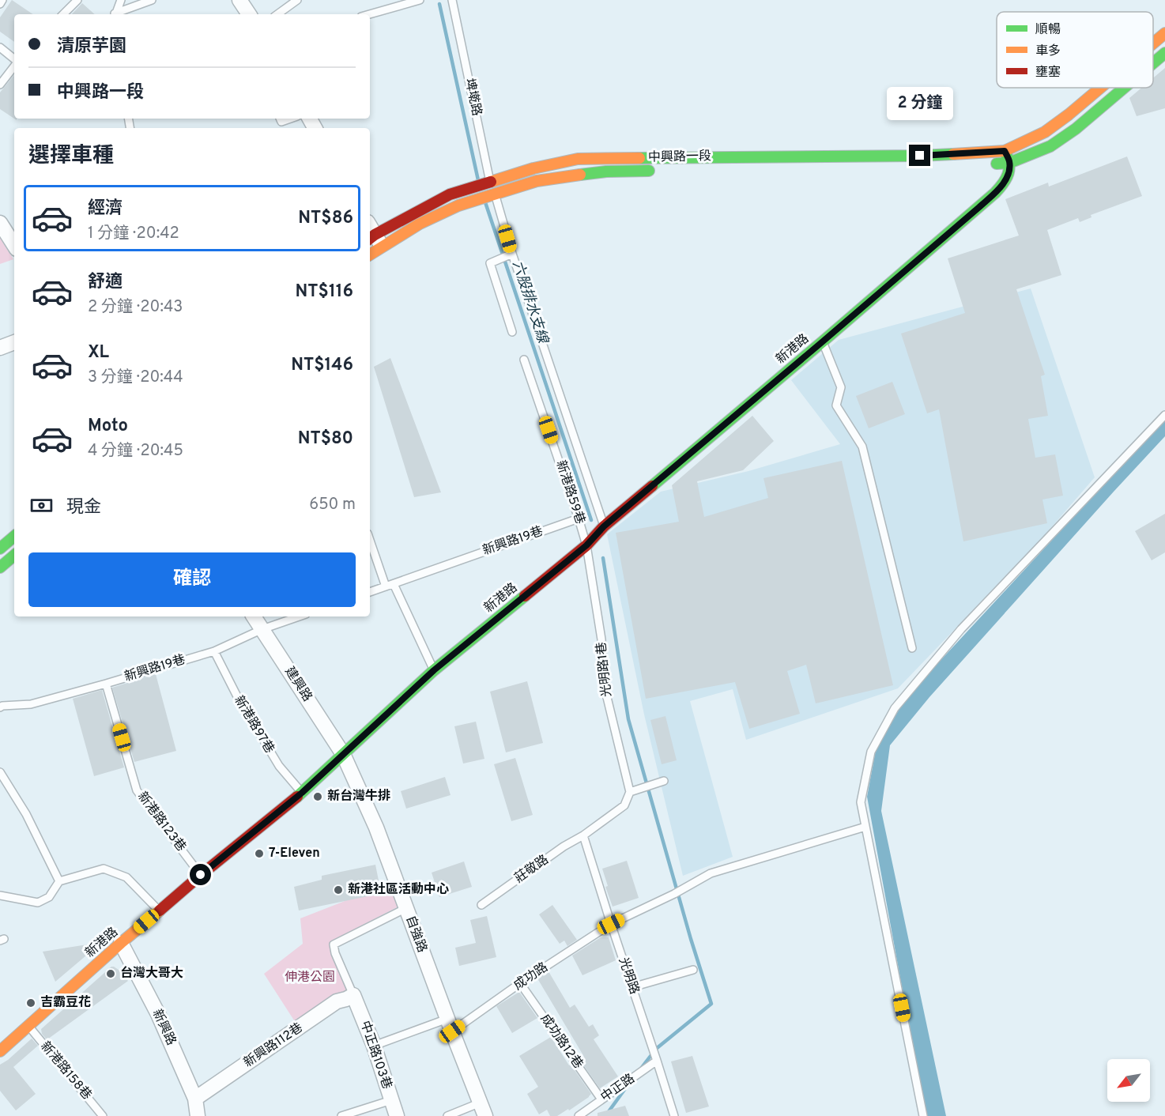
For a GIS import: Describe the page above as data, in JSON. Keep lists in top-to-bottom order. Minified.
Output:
{"streets":{"main road":["中興路一段","新港路"],"street":["建興路","自強路","新興路","新興路112巷","中正路103巷"],"lane":["埤墘路","新港路59巷","新興路19巷","光明路1巷","新港路97巷","新港路123巷","莊敬路","光明路","成功路","成功路12巷","新港路158巷","中正路"]},"crossings":[["埤墘路","中興路一段"],["埤墘路","新港路"],["新港路","新港路59巷"],["新港路","光明路1巷"],["新港路","建興路"],["新港路","新港路97巷"],["新港路","新港路123巷"],["新港路","自強路"],["新港路","新興路"],["新港路","新港路158巷"],["新港路59巷","新興路19巷"],["新港路59巷","光明路1巷"],["新興路19巷","建興路"],["新興路19巷","新港路97巷"],["新興路19巷","新港路123巷"],["建興路","自強路"],["莊敬路","光明路"],["自強路","成功路"],["光明路","成功路"],["光明路","中正路"],["成功路","成功路12巷"],["成功路","中正路103巷"],["新興路","新興路112巷"],["成功路12巷","中正路"],["新興路112巷","中正路103巷"]],"water":["六股排水支線"],"parks":["伸港公園"],"places":["新台灣牛排","7-Eleven","新港社區活動中心","台灣大哥大","吉霸豆花"],"legend":["順暢","車多","壅塞"],"north":"bottom left","page":{"banner":["清原芋園","中興路一段"],"bubble":"2 分鐘","heading":"選擇車種","list":[{"name":"經濟","note":"1 分鐘 · 20:42","value":"NT$86"},{"name":"舒適","note":"2 分鐘 · 20:43","value":"NT$116"},{"name":"XL","note":"3 分鐘 · 20:44","value":"NT$146"},{"name":"Moto","note":"4 分鐘 · 20:45","value":"NT$80"}],"pay":["現金","650 m"],"buttons":"確認"}}
